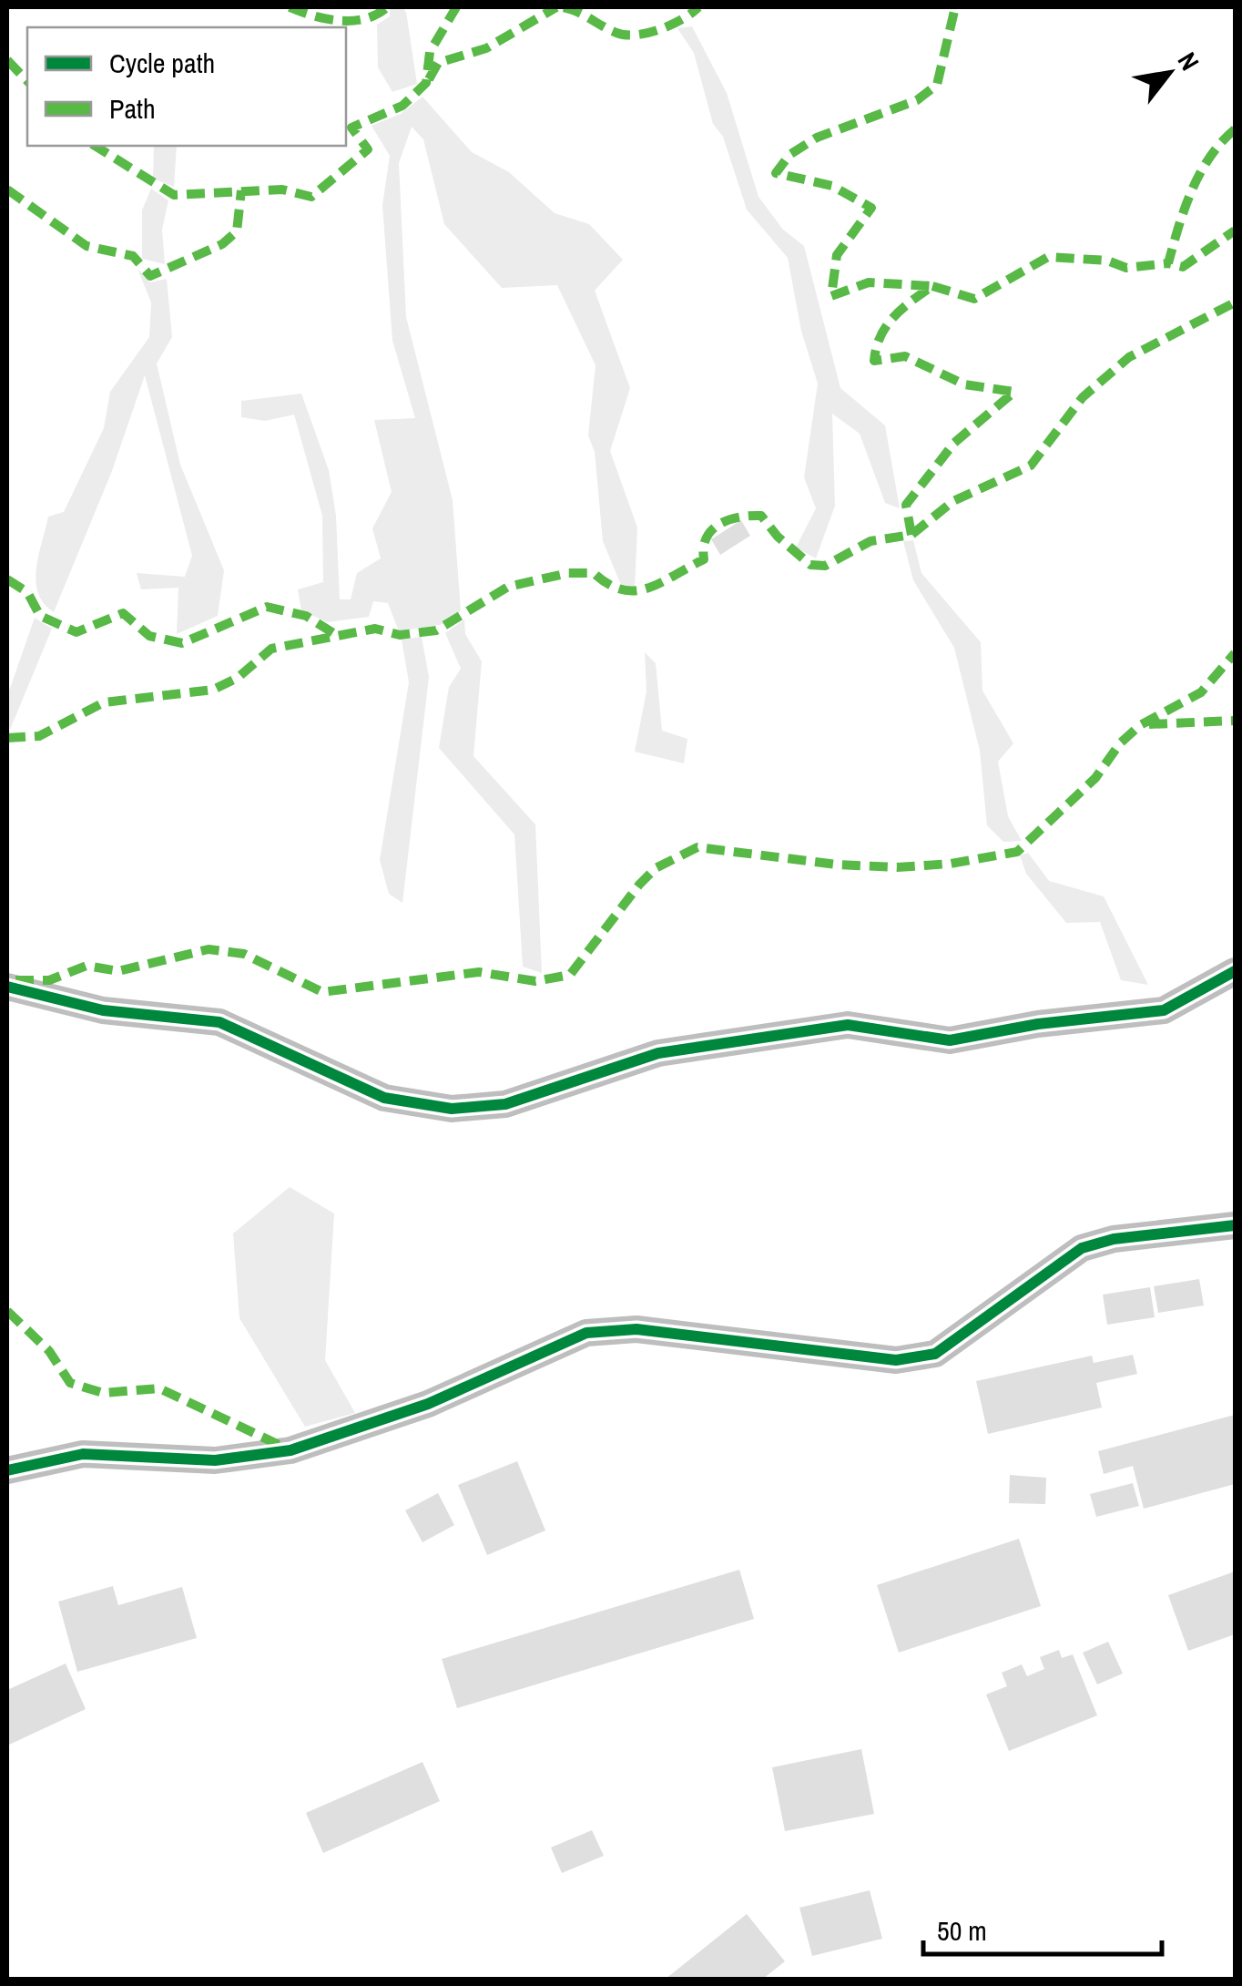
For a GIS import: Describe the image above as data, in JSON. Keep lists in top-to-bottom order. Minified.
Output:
{"legend":["Cycle path","Path"],"scale_bar":"50 m","north":"top right"}
